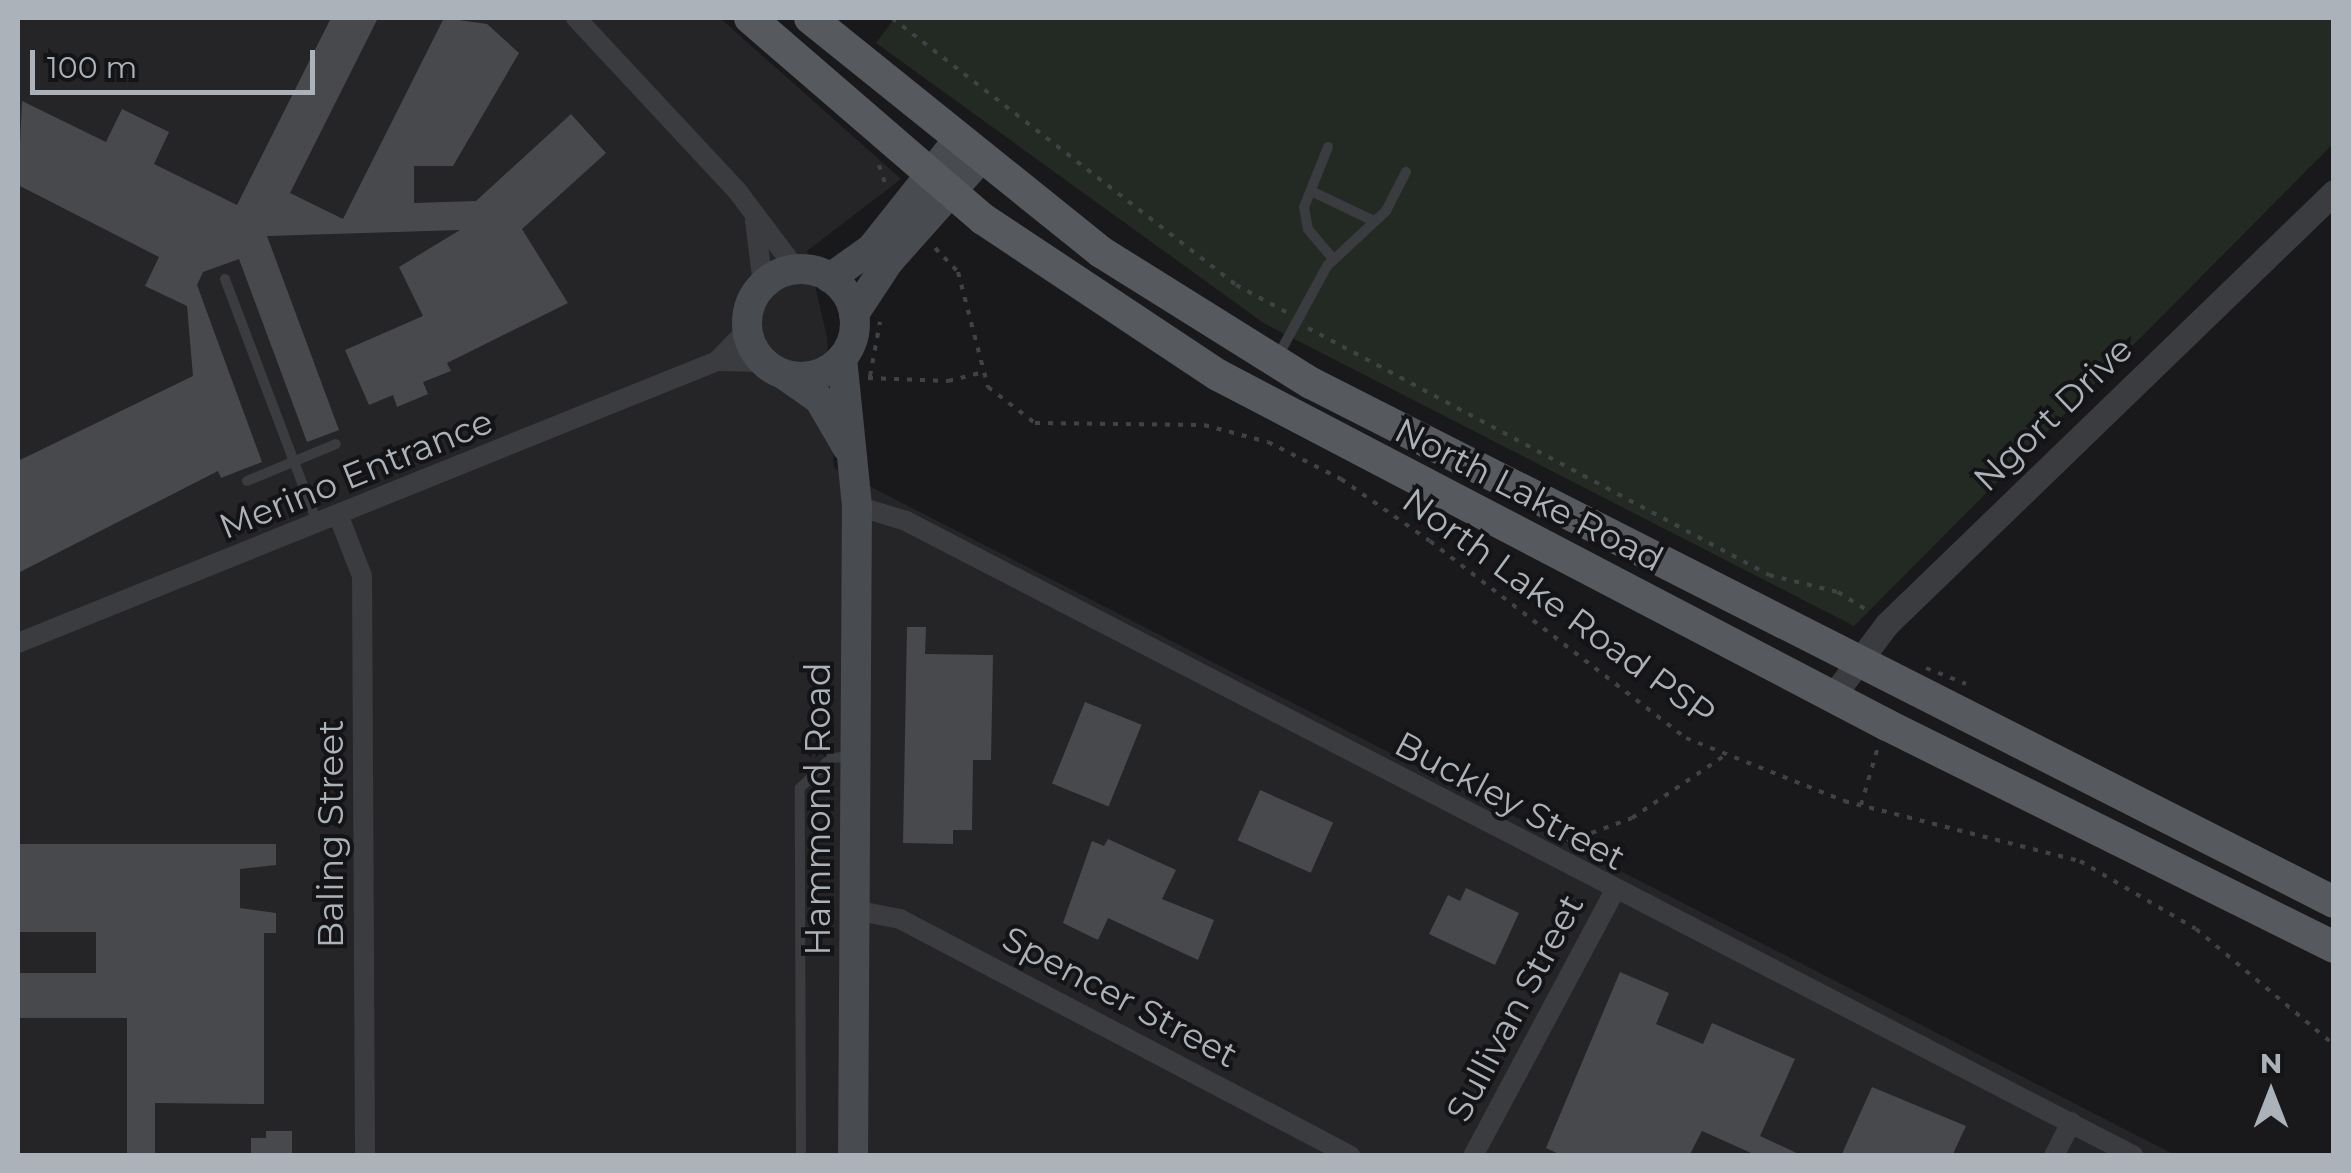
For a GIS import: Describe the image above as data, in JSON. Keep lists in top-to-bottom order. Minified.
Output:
{"streets":{"main road":["North Lake Road","Hammond Road"],"street":["Ngort Drive","Merino Entrance","Buckley Street","Baling Street","Spencer Street","Sullivan Street"],"path":["North Lake Road PSP"]},"crossings":[["Ngort Drive","North Lake Road"],["Merino Entrance","Hammond Road"],["Merino Entrance","Baling Street"],["Buckley Street","Hammond Road"],["Buckley Street","Sullivan Street"],["Hammond Road","Spencer Street"]],"scale_bar":"100 m","north":"top"}
